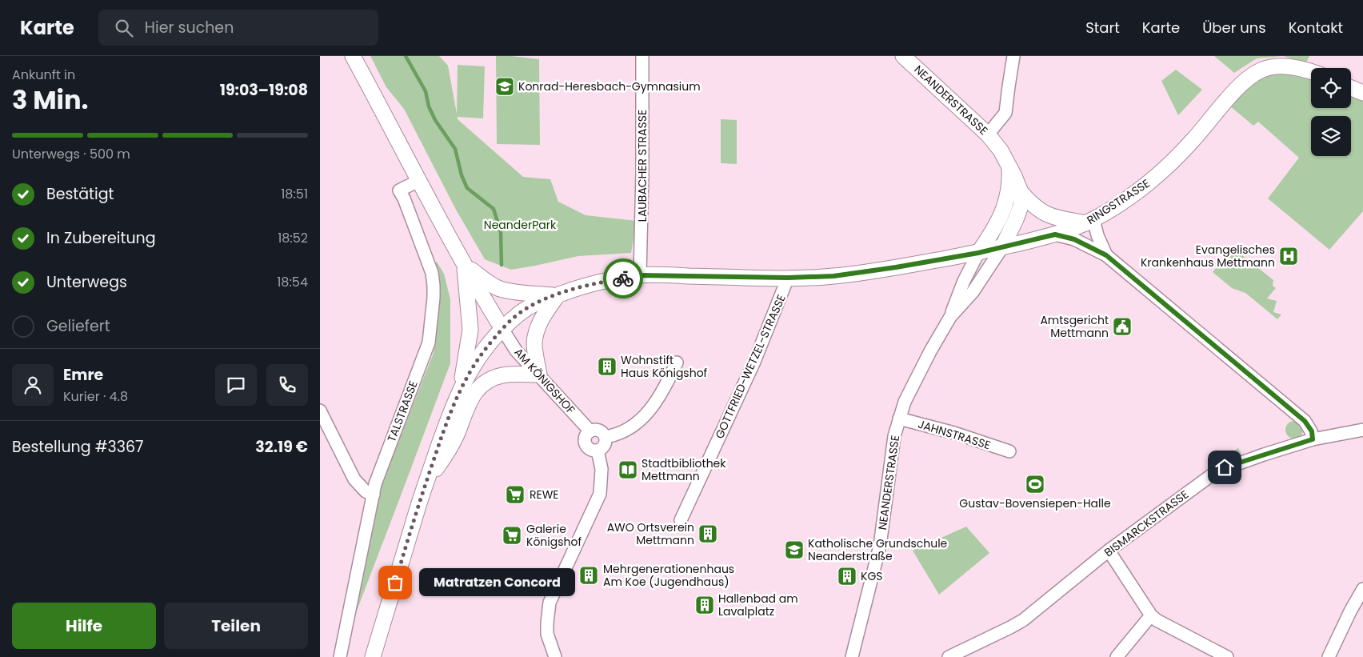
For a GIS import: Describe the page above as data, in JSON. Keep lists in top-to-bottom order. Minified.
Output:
{"streets":{"street":["NEANDERSTRASSE","LAUBACHER STRASSE","RINGSTRASSE","GOTTFRIED-WETZEL-STRASSE","AM KÖNIGSHOF","TALSTRASSE","JAHNSTRASSE","BISMARCKSTRASSE"]},"crossings":[["NEANDERSTRASSE","RINGSTRASSE"],["NEANDERSTRASSE","JAHNSTRASSE"],["LAUBACHER STRASSE","RINGSTRASSE"],["RINGSTRASSE","GOTTFRIED-WETZEL-STRASSE"],["RINGSTRASSE","AM KÖNIGSHOF"]],"parks":["NeanderPark"],"places":{"school or university":["Konrad-Heresbach-Gymnasium","Katholische Grundschule Neanderstraße"],"hospital":["Evangelisches Krankenhaus Mettmann"],"public building":["Amtsgericht Mettmann"],"building":["Wohnstift Haus Königshof","AWO Ortsverein Mettmann","Mehrgenerationenhaus Am Koe (Jugendhaus)","KGS","Hallenbad am Lavalplatz"],"library":["Stadtbibliothek Mettmann"],"sports":["Gustav-Bovensiepen-Halle"],"supermarket":["REWE","Galerie Königshof"],"other":["Matratzen Concord"]},"page":{"header":"Karte","search":"Hier suchen","nav":["Start","Karte","Über uns","Kontakt"],"heading":["3 Min.","Ankunft in","19:03–19:08"],"panel":["Emre","Kurier · 4.8","Bestellung #3367","32.19 €"],"bar":"Unterwegs · 500 m","list":[["Bestätigt","18:51"],["In Zubereitung","18:52"],["Unterwegs","18:54"],"Geliefert"],"bubble":"Matratzen Concord","buttons":["Hilfe","Teilen"]}}
